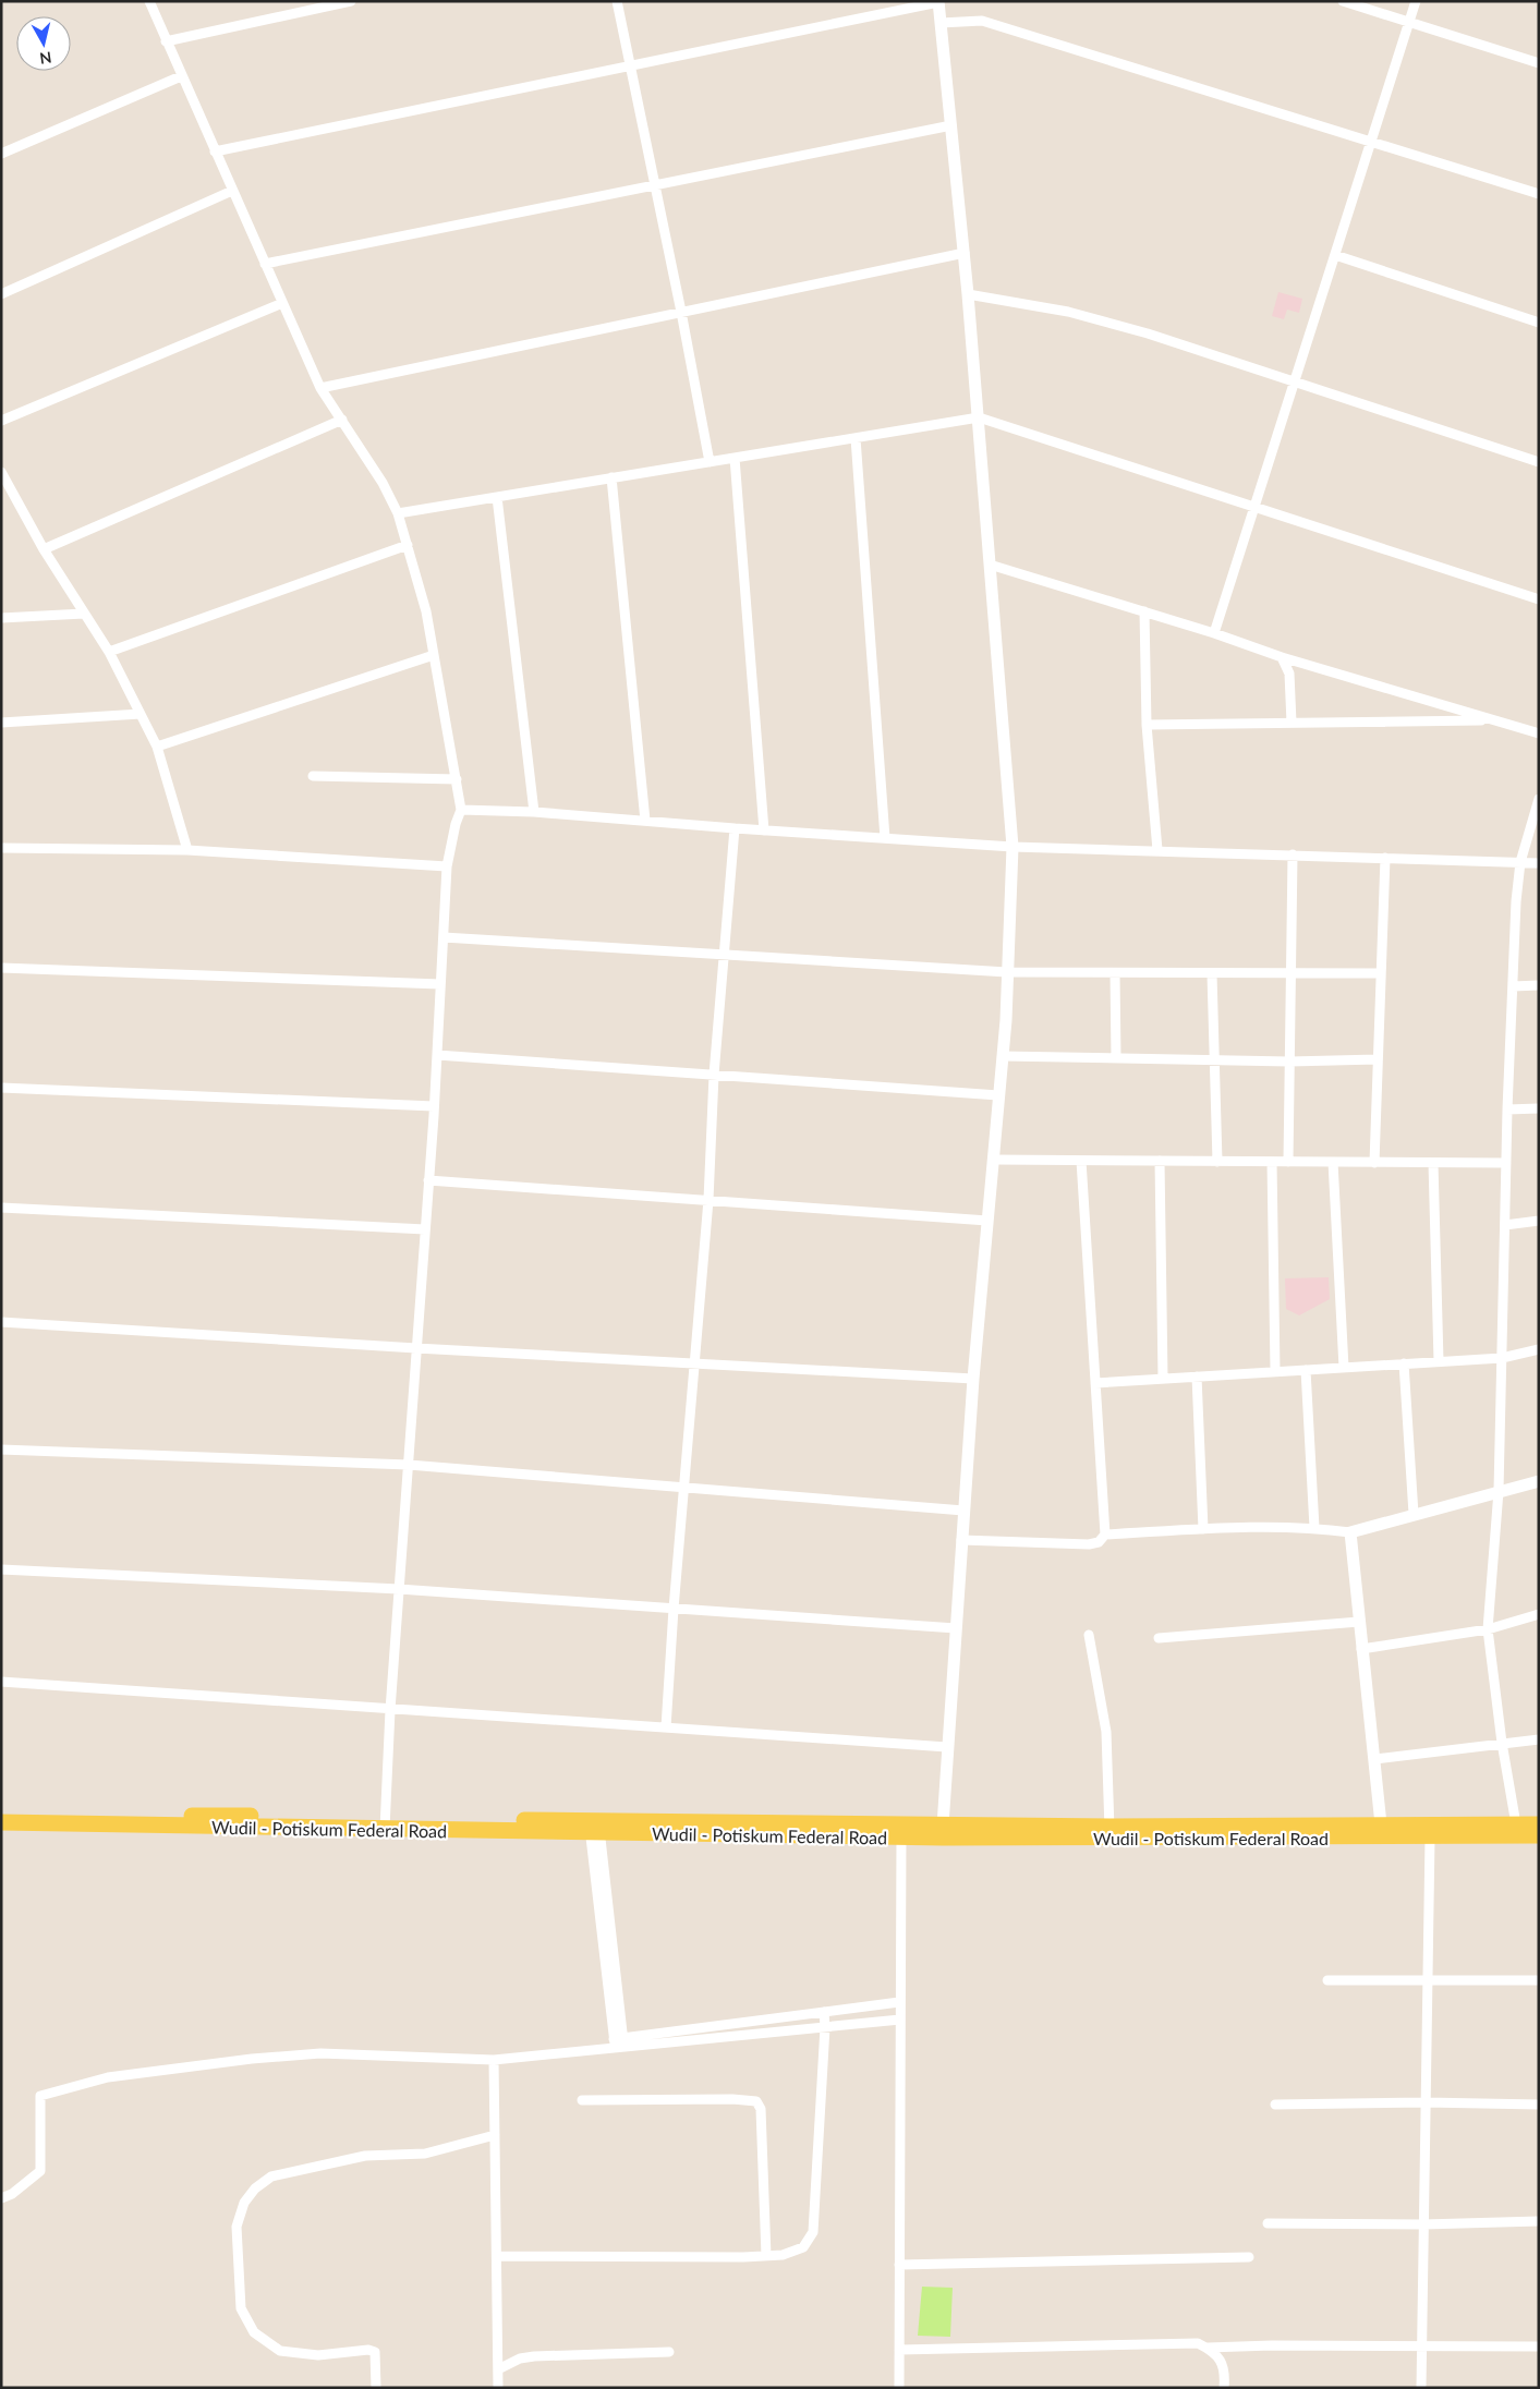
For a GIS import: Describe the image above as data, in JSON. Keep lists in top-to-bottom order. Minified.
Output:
{"streets":{"main road":["Wudil - Potiskum Federal Road"]},"north":"bottom"}
